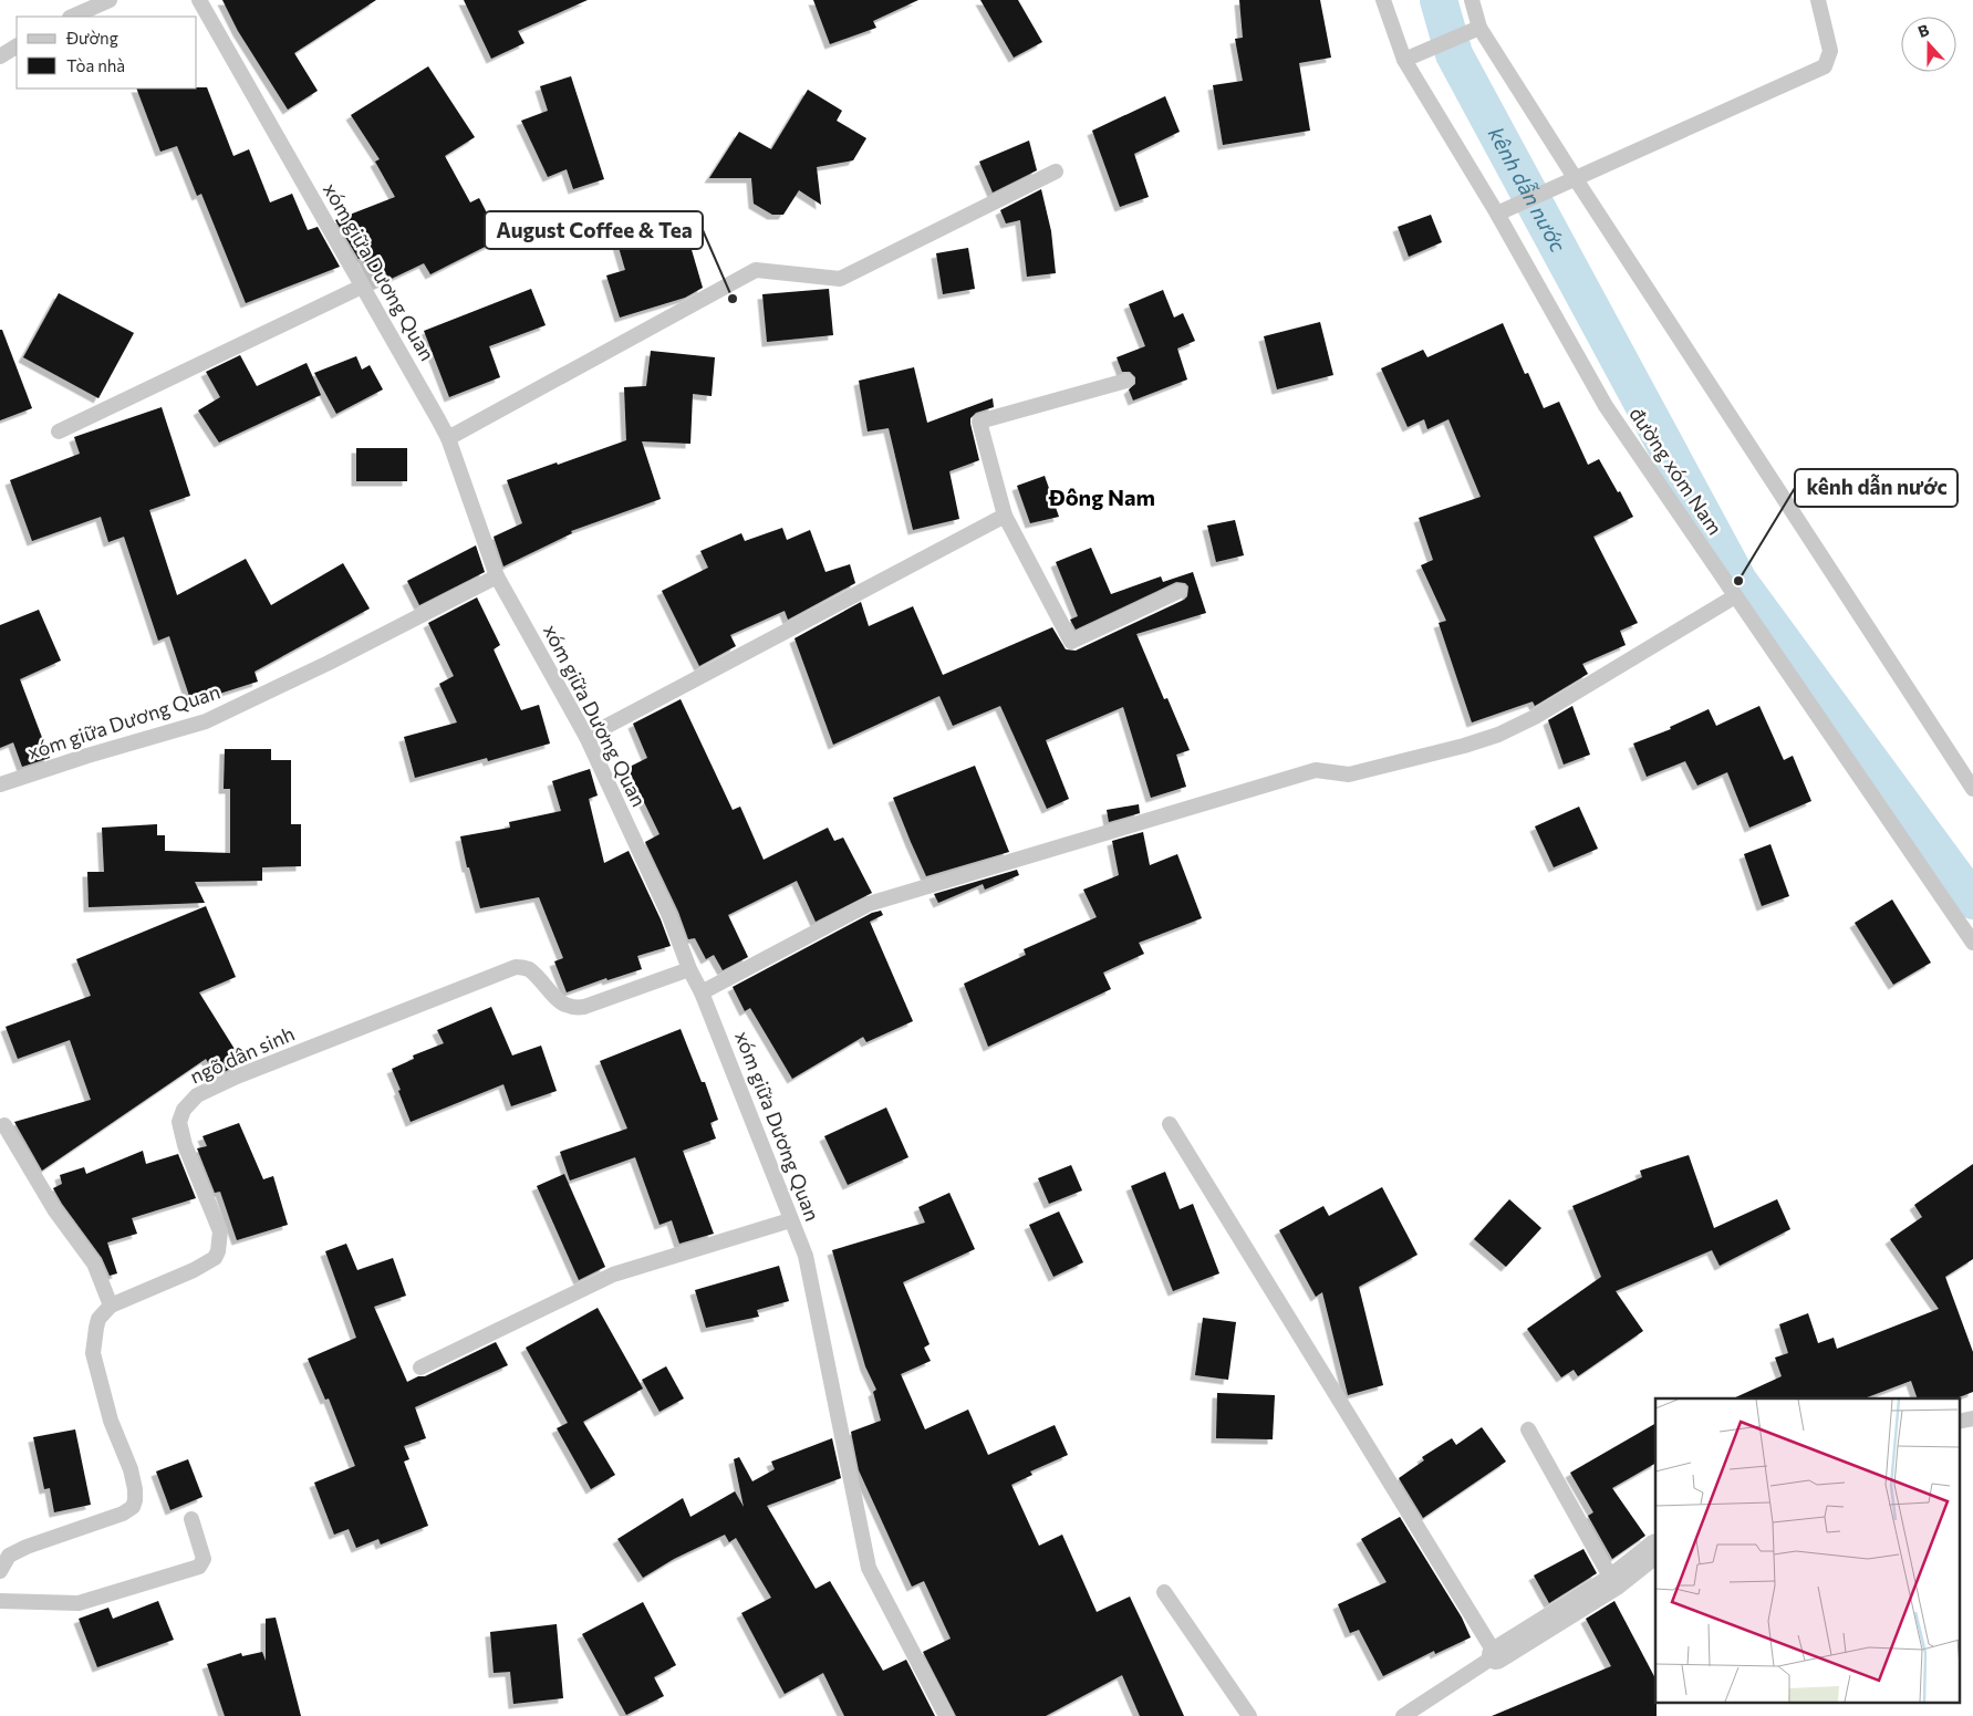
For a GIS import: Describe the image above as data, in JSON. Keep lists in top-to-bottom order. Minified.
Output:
{"streets":{"lane":["xóm giữa Dương Quan","đường xóm Nam","ngõ dân sinh"]},"crossings":[["xóm giữa Dương Quan","ngõ dân sinh"]],"districts":["Đông Nam"],"water":["kênh dẫn nước"],"places":["August Coffee & Tea","kênh dẫn nước"],"legend":["Đường","Tòa nhà"],"north":"top"}
